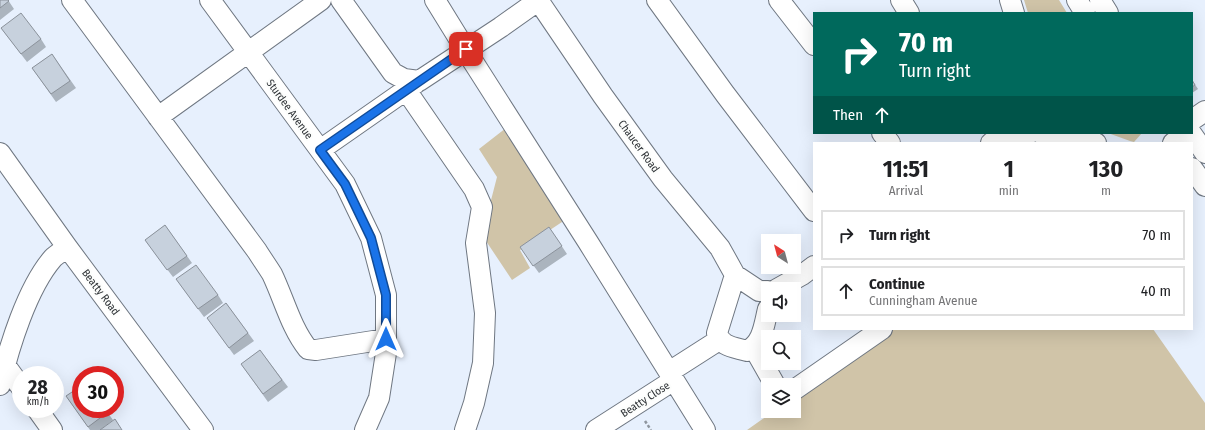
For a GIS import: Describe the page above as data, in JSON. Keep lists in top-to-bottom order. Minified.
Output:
{"streets":{"street":["Sturdee Avenue","Chaucer Road","Beatty Road","Beatty Close"]},"north":"top left","page":{"turn":["70 m","Turn right"],"then":"Then","eta":["11:51","Arrival","1","min","130","m"],"list":[{"name":"Turn right","value":"70 m"},{"name":"Continue","note":"Cunningham Avenue","value":"40 m"}],"speed":"28 km/h","limit":"30"}}
